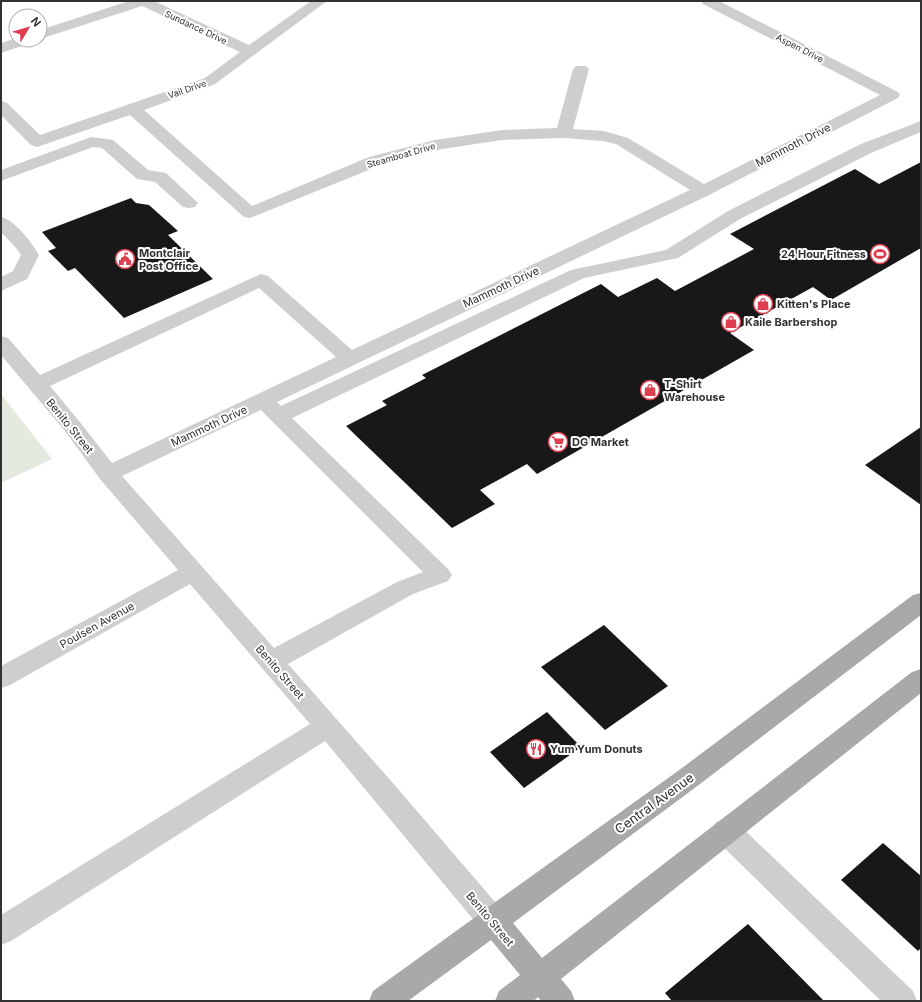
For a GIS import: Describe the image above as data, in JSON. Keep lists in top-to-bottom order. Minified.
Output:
{"streets":{"main road":["Benito Street","Central Avenue"],"street":["Sundance Drive","Aspen Drive","Vail Drive","Mammoth Drive","Steamboat Drive","Poulsen Avenue"]},"crossings":[["Sundance Drive","Vail Drive"],["Aspen Drive","Mammoth Drive"],["Vail Drive","Steamboat Drive"],["Mammoth Drive","Steamboat Drive"],["Mammoth Drive","Benito Street"],["Benito Street","Poulsen Avenue"],["Benito Street","Central Avenue"]],"places":{"sports":["24 Hour Fitness"],"public building":["Montclair Post Office"],"shop":["Kitten's Place","Kaile Barbershop","T-Shirt Warehouse"],"supermarket":["DG Market"],"restaurant":["Yum Yum Donuts"]},"north":"top right"}
